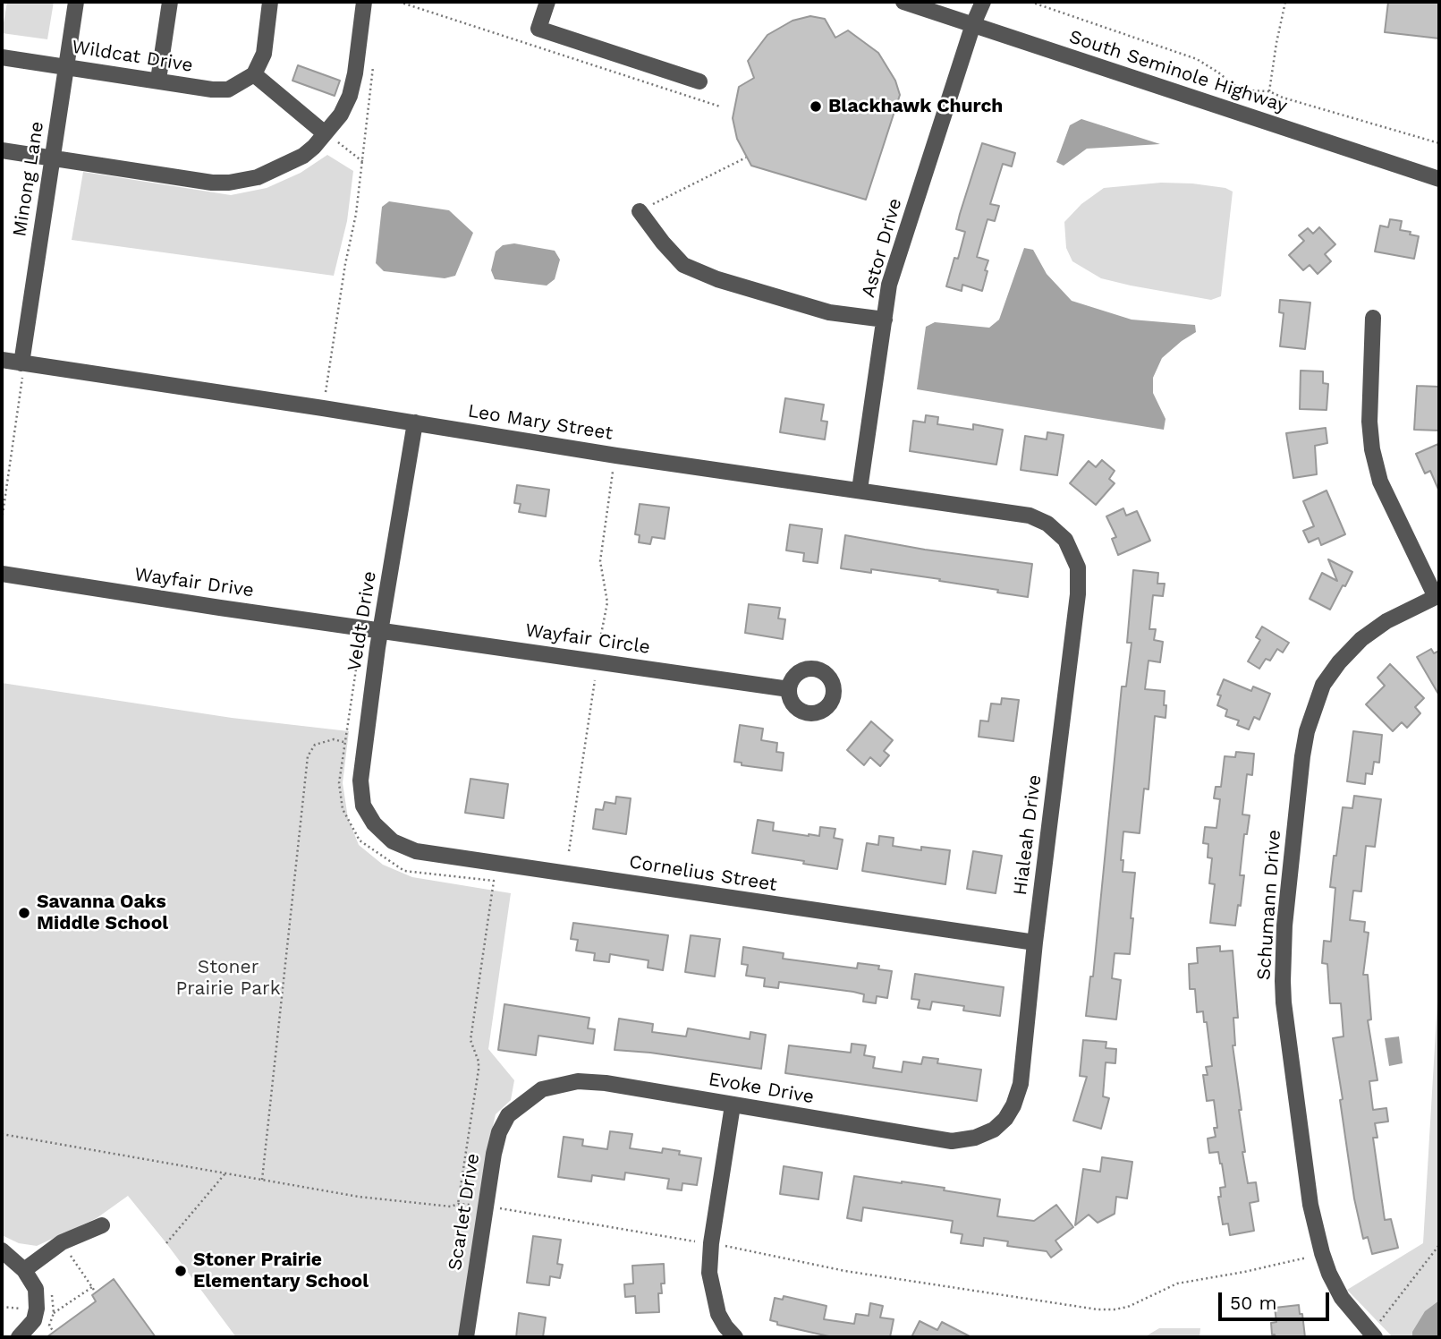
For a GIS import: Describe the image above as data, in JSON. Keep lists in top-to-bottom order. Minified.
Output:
{"streets":{"street":["Wildcat Drive","South Seminole Highway","Minong Lane","Astor Drive","Leo Mary Street","Wayfair Drive","Veldt Drive","Wayfair Circle","Hialeah Drive","Cornelius Street","Schumann Drive","Evoke Drive","Scarlet Drive"]},"crossings":[["Wildcat Drive","Minong Lane"],["South Seminole Highway","Astor Drive"],["Minong Lane","Leo Mary Street"],["Astor Drive","Leo Mary Street"],["Leo Mary Street","Veldt Drive"],["Leo Mary Street","Hialeah Drive"],["Wayfair Drive","Veldt Drive"],["Wayfair Drive","Wayfair Circle"],["Veldt Drive","Wayfair Circle"],["Veldt Drive","Cornelius Street"],["Hialeah Drive","Cornelius Street"],["Hialeah Drive","Evoke Drive"],["Evoke Drive","Scarlet Drive"]],"parks":["Stoner Prairie Park"],"places":["Blackhawk Church","Savanna Oaks Middle School","Stoner Prairie Elementary School"],"scale_bar":"50 m"}
